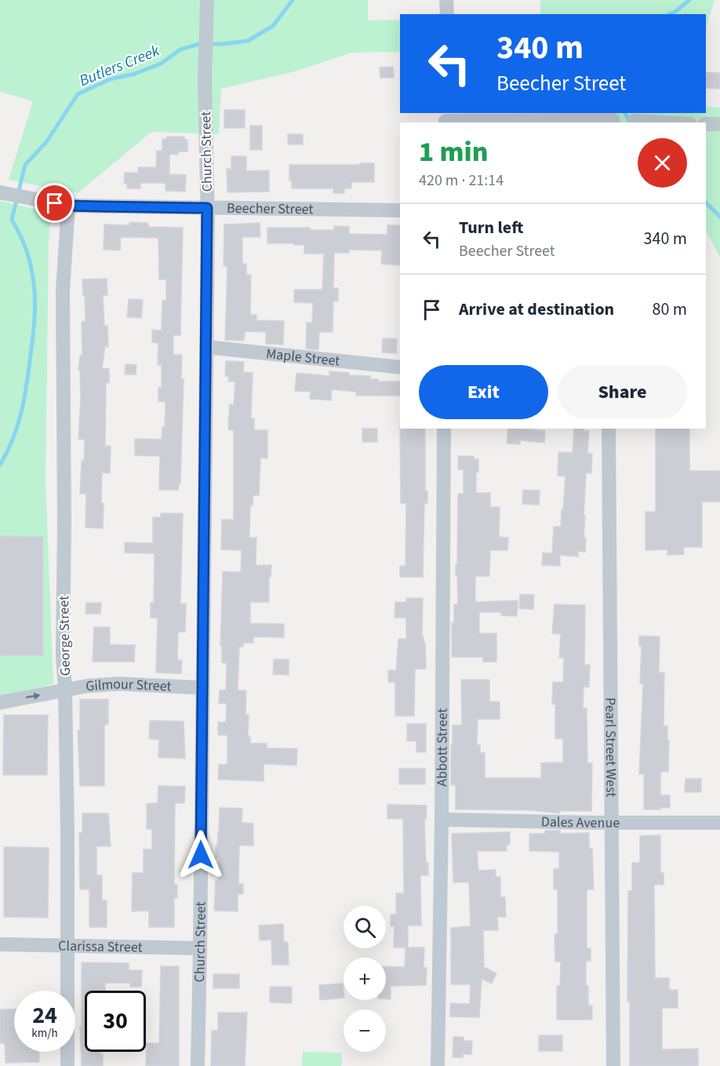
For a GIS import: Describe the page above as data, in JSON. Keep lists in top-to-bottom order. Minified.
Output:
{"streets":{"street":["Church Street","Beecher Street","Maple Street","George Street","Gilmour Street","Abbott Street","Pearl Street West","Dales Avenue","Clarissa Street"]},"crossings":[["Church Street","Beecher Street"],["Church Street","Maple Street"],["Church Street","Gilmour Street"],["Church Street","Clarissa Street"],["Beecher Street","George Street"],["George Street","Gilmour Street"],["George Street","Clarissa Street"],["Abbott Street","Dales Avenue"],["Pearl Street West","Dales Avenue"]],"water":["Butlers Creek"],"page":{"turn":["340 m","Beecher Street"],"heading":["1 min","420 m · 21:14"],"list":[{"name":"Turn left","note":"Beecher Street","value":"340 m"},{"name":"Arrive at destination","value":"80 m"}],"buttons":["Exit","Share"],"map_buttons":["+","−"],"speed":"24 km/h","limit":"30"}}
